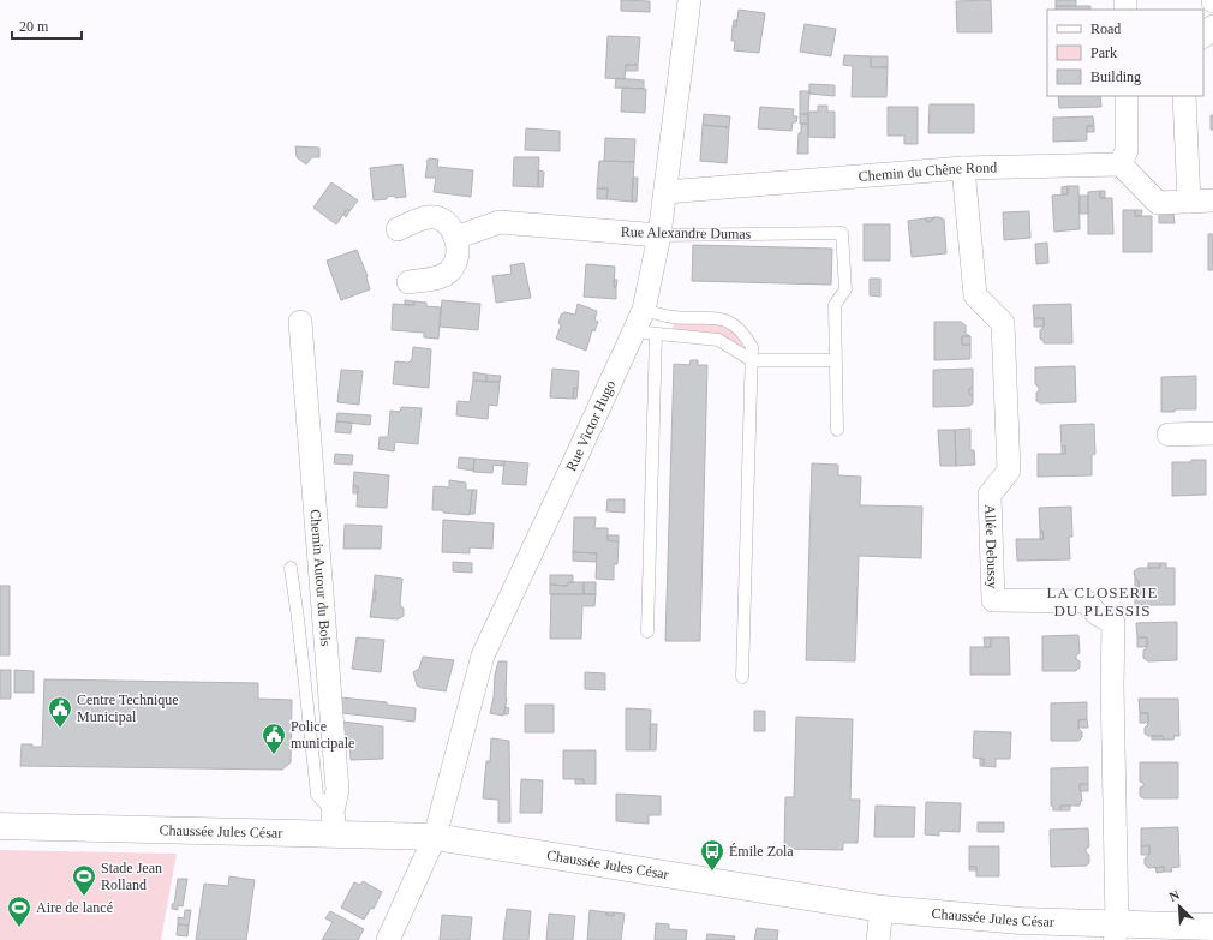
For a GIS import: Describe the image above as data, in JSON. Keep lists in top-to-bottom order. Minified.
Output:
{"streets":{"street":["Chemin du Chêne Rond","Rue Alexandre Dumas","Rue Victor Hugo","Allée Debussy","Chemin Autour du Bois","Chaussée Jules César"]},"crossings":[["Chemin du Chêne Rond","Rue Victor Hugo"],["Chemin du Chêne Rond","Allée Debussy"],["Rue Alexandre Dumas","Rue Victor Hugo"],["Rue Victor Hugo","Chaussée Jules César"],["Allée Debussy","Chaussée Jules César"],["Chemin Autour du Bois","Chaussée Jules César"]],"districts":["LA CLOSERIE DU PLESSIS"],"places":{"public building":["Centre Technique Municipal","Police municipale"],"bus stop":["Émile Zola"],"sports":["Stade Jean Rolland","Aire de lancé"]},"legend":["Road","Park","Building"],"scale_bar":"20 m","north":"top left"}
